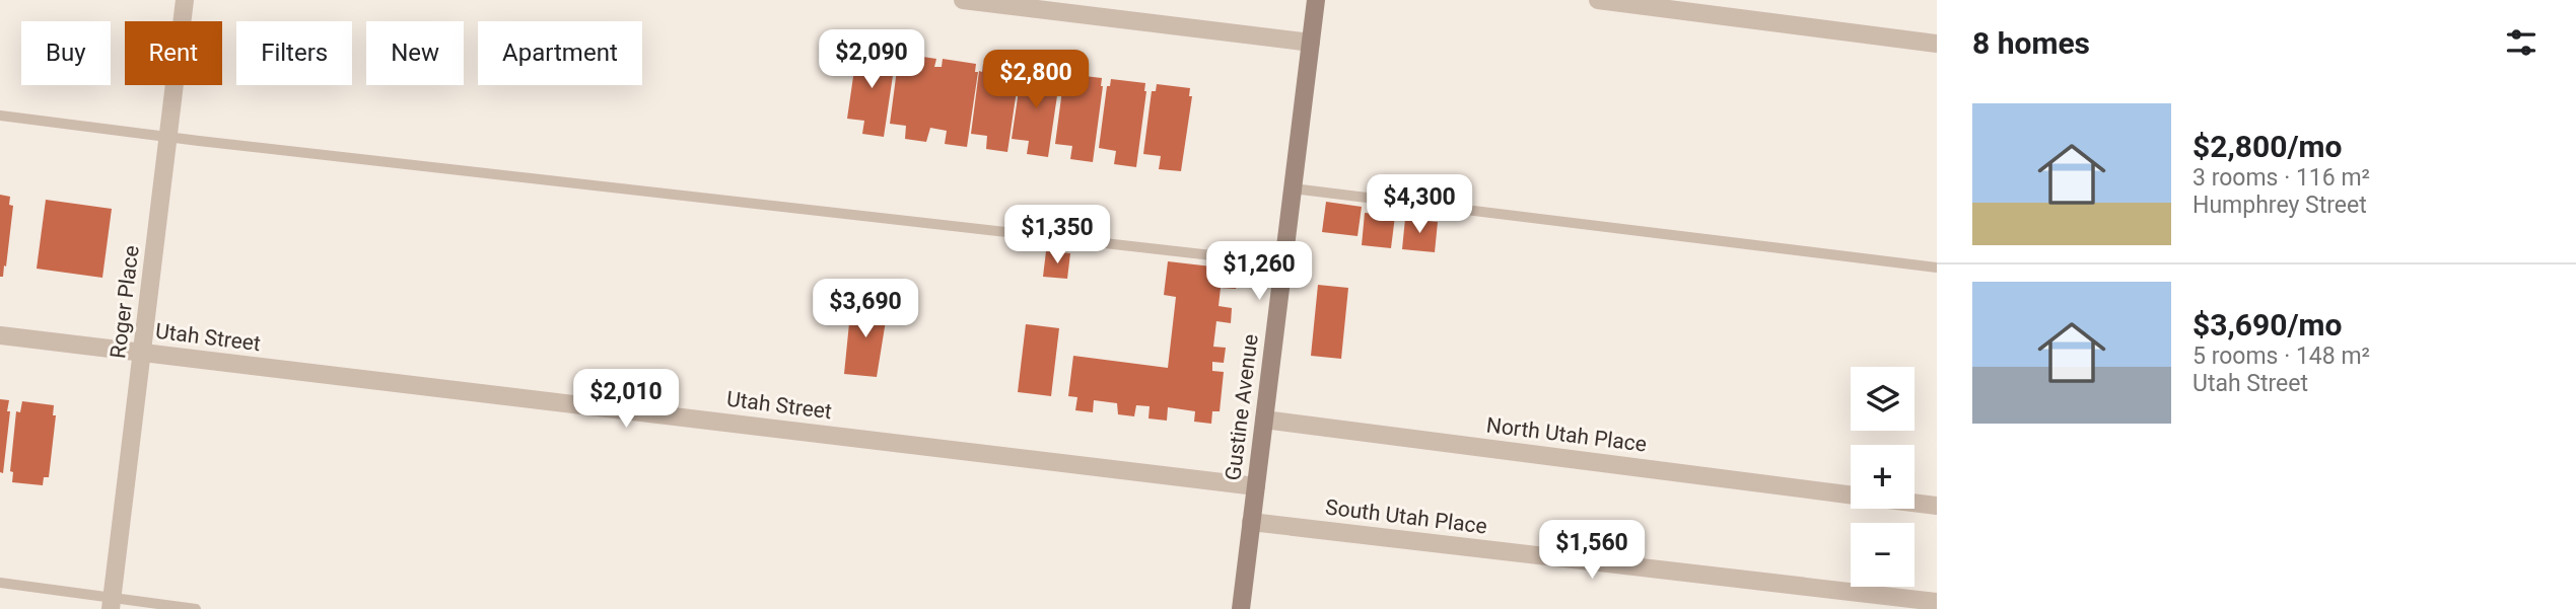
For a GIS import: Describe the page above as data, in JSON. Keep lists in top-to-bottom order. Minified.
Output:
{"streets":{"street":["Roger Place","Utah Street","Gustine Avenue","North Utah Place","South Utah Place"]},"crossings":[["Roger Place","Utah Street"],["Utah Street","Gustine Avenue"],["Gustine Avenue","North Utah Place"],["Gustine Avenue","South Utah Place"]],"page":{"heading":"8 homes","chip":["Buy","Rent","Filters","New","Apartment"],"price":["$2,090","$2,800","$4,300","$1,350","$1,260","$3,690","$2,010","$1,560"],"list":[{"name":"$2,800/mo","note":"3 rooms · 116 m² · Humphrey Street"},{"name":"$3,690/mo","note":"5 rooms · 148 m² · Utah Street"}],"map_buttons":["+","−"]}}
